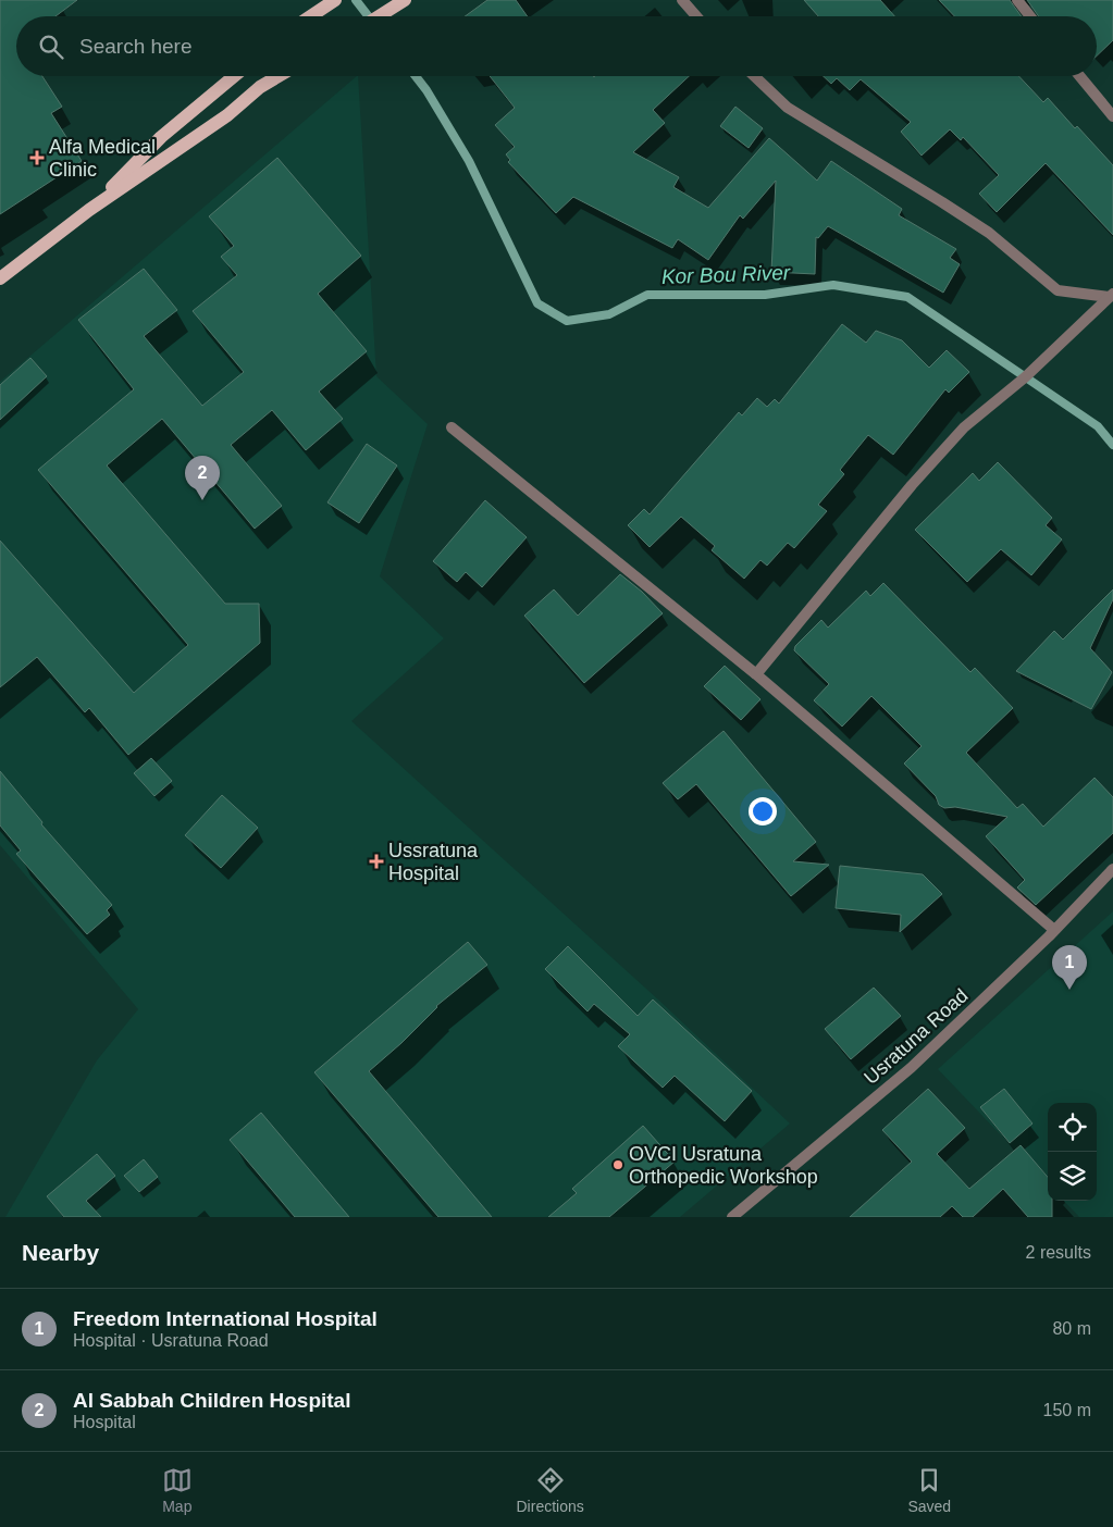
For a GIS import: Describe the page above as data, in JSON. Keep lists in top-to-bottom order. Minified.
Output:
{"streets":{"street":["Usratuna Road"]},"water":["Kor Bou River"],"places":{"health":["Alfa Medical Clinic","Ussratuna Hospital"],"other":["OVCI Usratuna Orthopedic Workshop"]},"page":{"search":"Search here","pins":["2","1"],"heading":["Nearby","2 results"],"list":[{"mark":"1","name":"Freedom International Hospital","note":"Hospital · Usratuna Road","value":"80 m"},{"mark":"2","name":"Al Sabbah Children Hospital","note":"Hospital","value":"150 m"}],"nav":["Map","Directions","Saved"]}}
